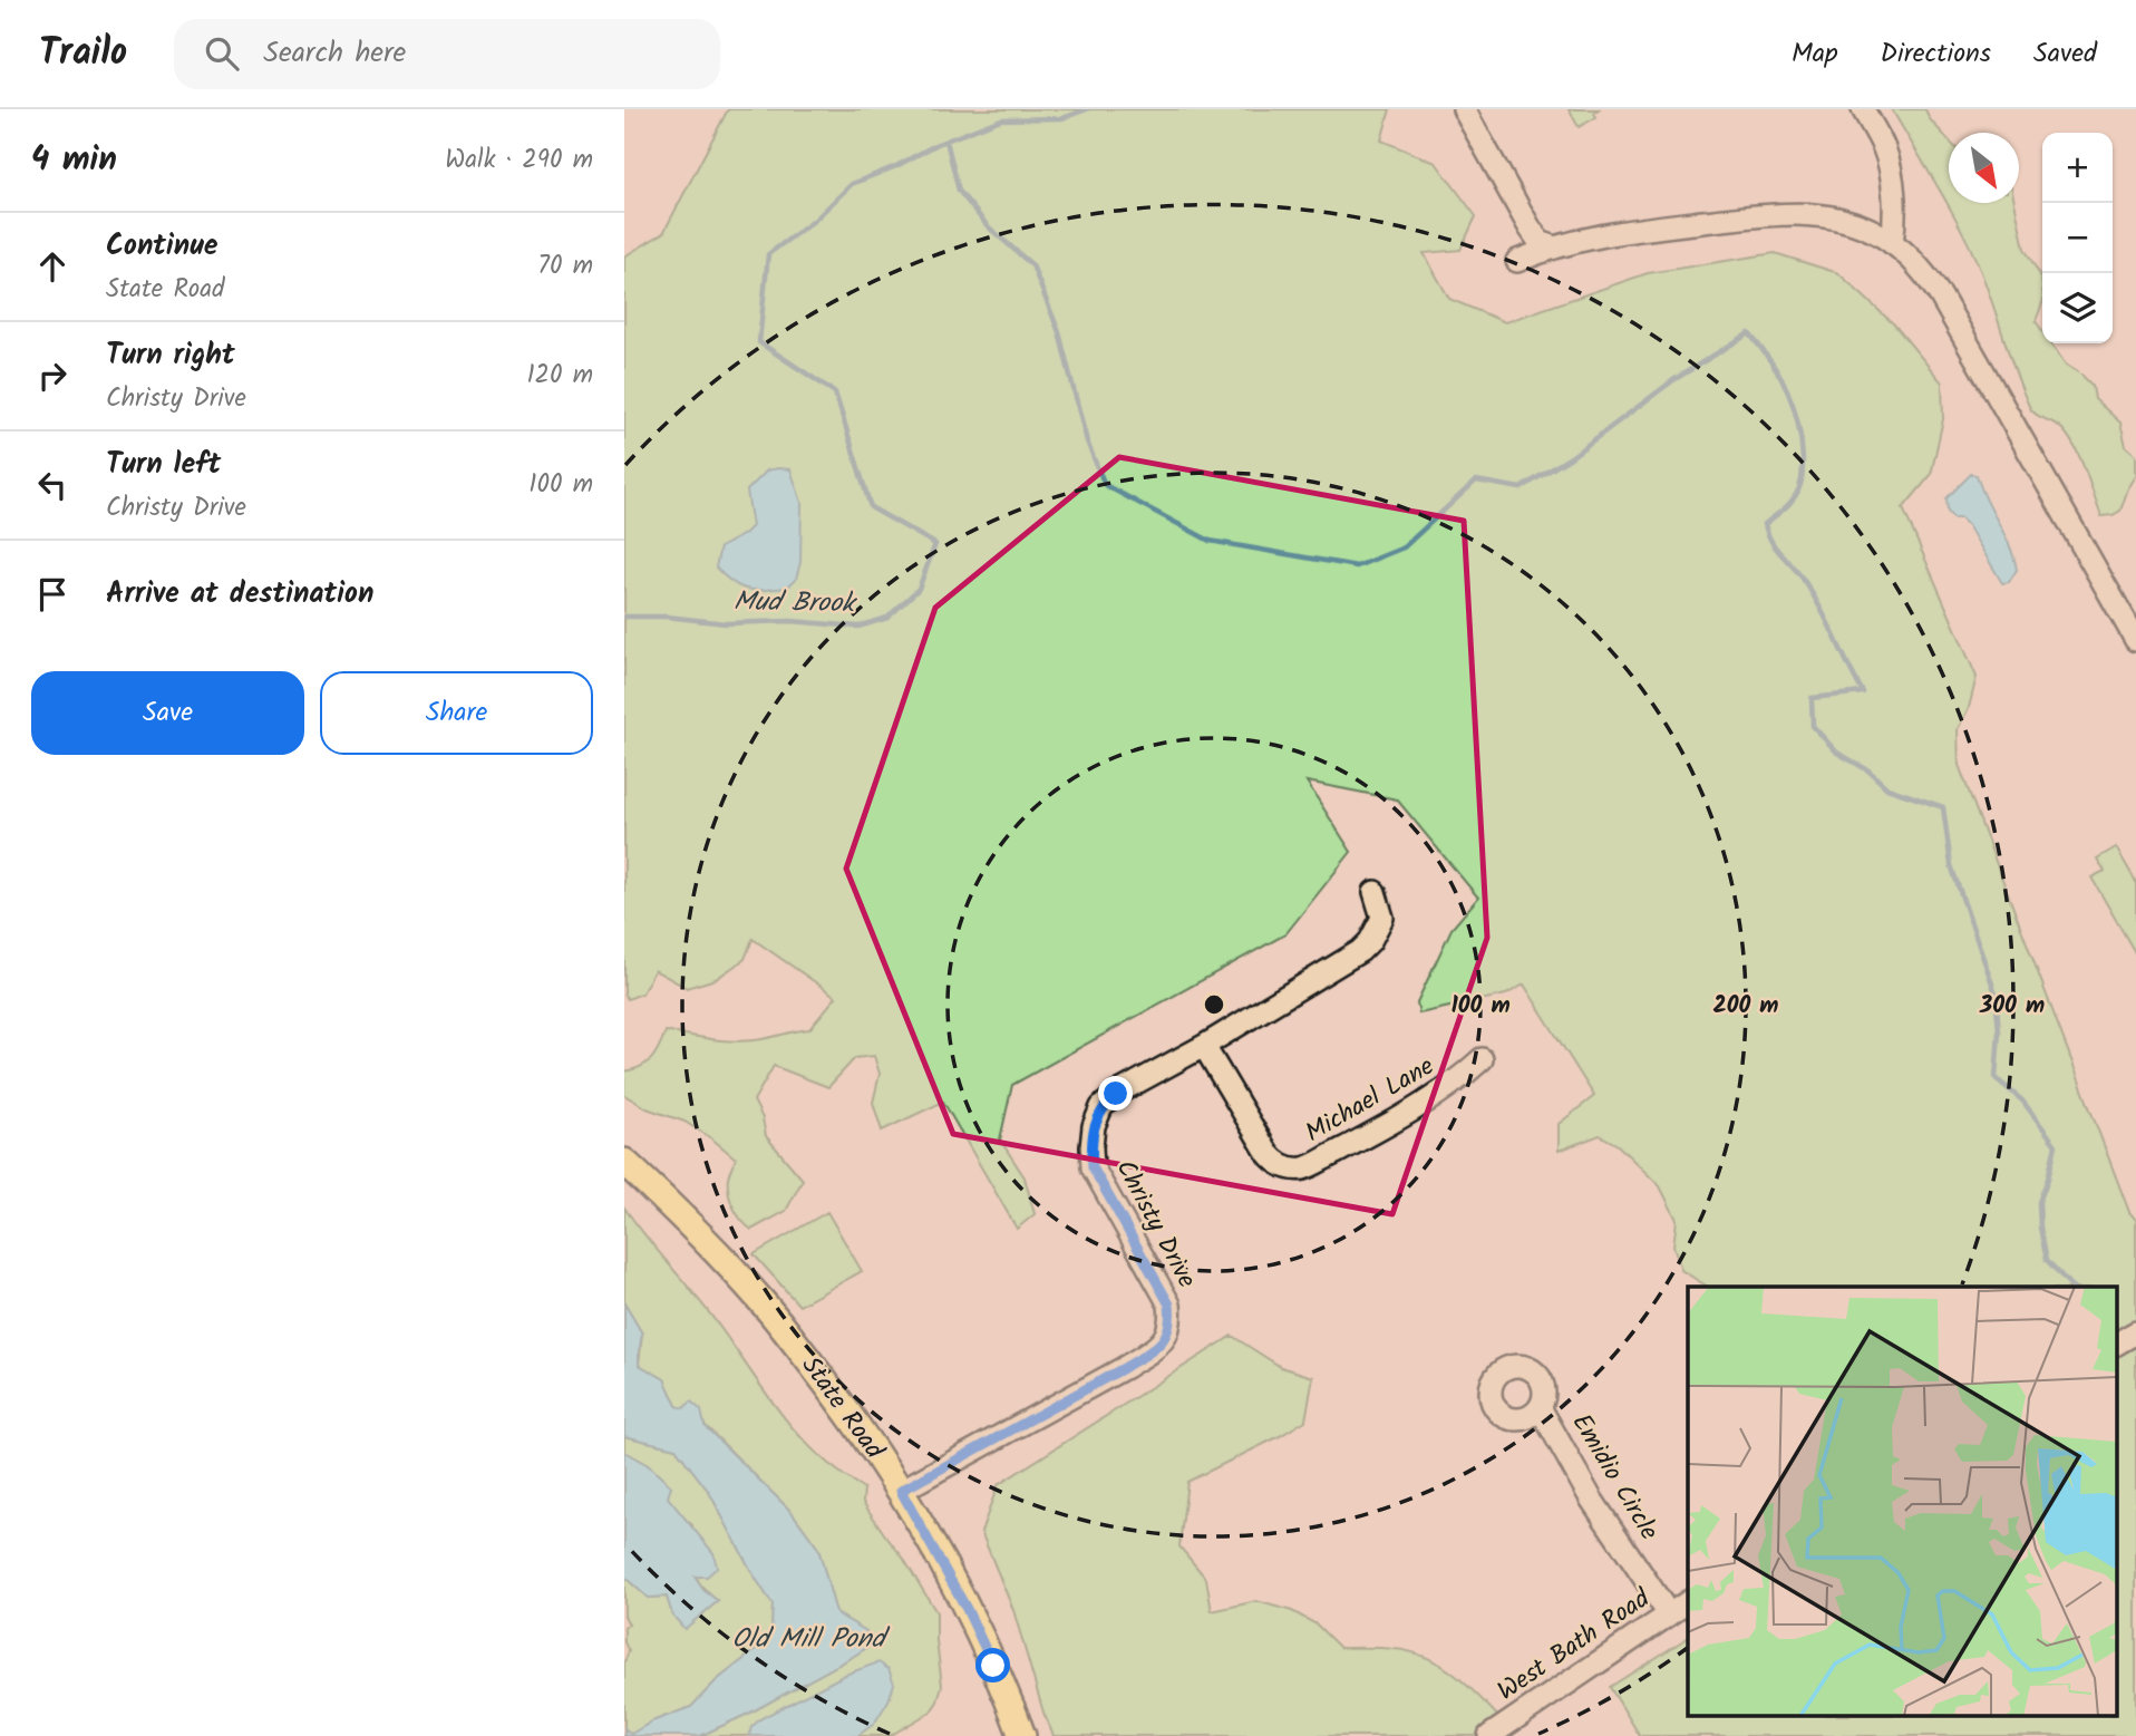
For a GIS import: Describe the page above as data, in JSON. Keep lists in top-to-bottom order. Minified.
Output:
{"streets":{"main road":["State Road"],"street":["Michael Lane","Christy Drive","Emidio Circle","West Bath Road"]},"crossings":[["Michael Lane","Christy Drive"],["Christy Drive","State Road"],["Emidio Circle","West Bath Road"]],"water":["Mud Brook","Old Mill Pond"],"north":"bottom right","page":{"header":"Trailo","search":"Search here","nav":["Map","Directions","Saved"],"heading":["4 min","Walk · 290 m"],"map_buttons":["+","−"],"list":[["Continue","State Road","70 m"],["Turn right","Christy Drive","120 m"],["Turn left","Christy Drive","100 m"],"Arrive at destination"],"buttons":["Save","Share"]},"rings":["100 m","200 m","300 m"]}
